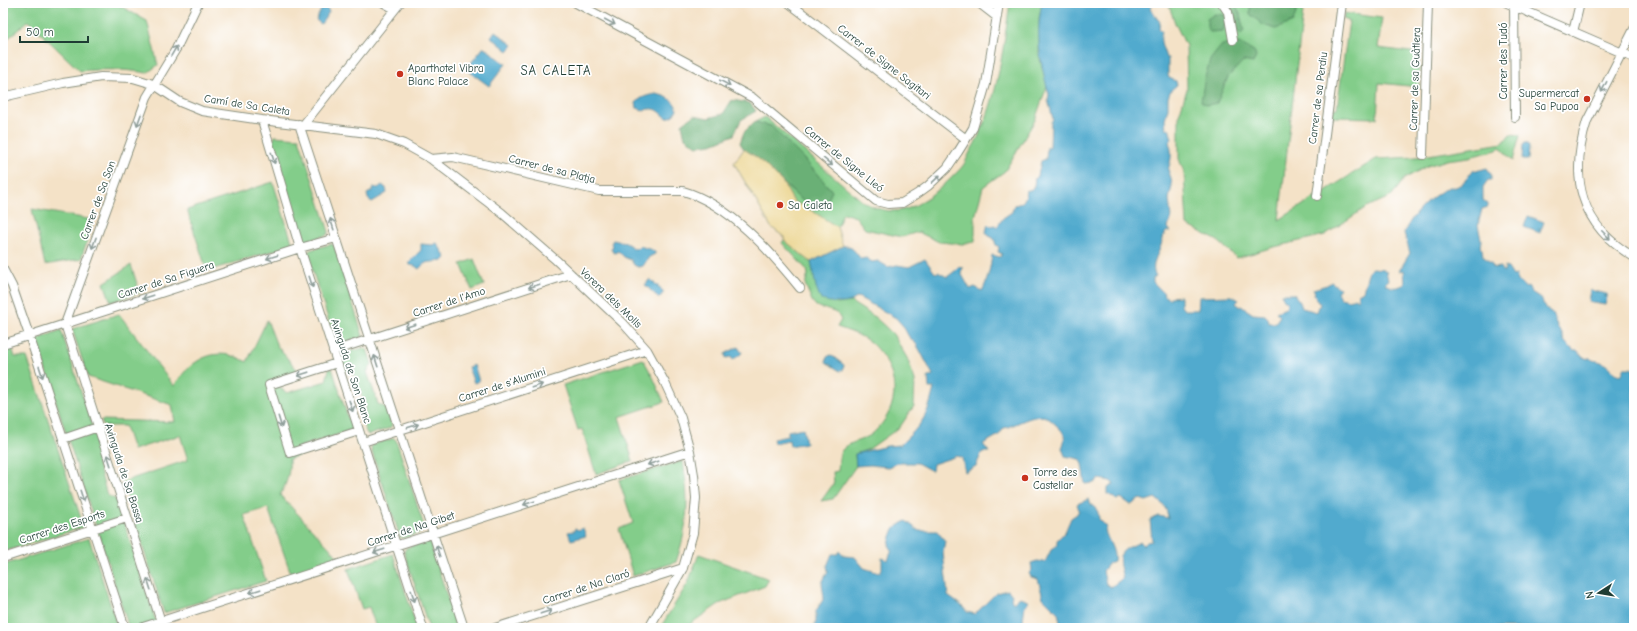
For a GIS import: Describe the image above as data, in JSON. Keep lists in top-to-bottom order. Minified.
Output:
{"streets":{"street":["Carrer des Tudó","Carrer de Signe Sagitari","Carrer de sa Guàtlera","Carrer de sa Perdiu","Camí de Sa Caleta","Carrer de Signe Lleó","Carrer de sa Platja","Carrer de Sa Son","Carrer de Sa Figuera","Vorera dels Molls","Carrer de l'Amo","Avinguda de Son Blanc","Carrer de s'Alumini","Avinguda de Sa Bassa","Carrer des Esports","Carrer de Na Gibet","Carrer de Na Claró"]},"crossings":[["Carrer de Signe Sagitari","Carrer de Signe Lleó"],["Camí de Sa Caleta","Carrer de Sa Son"],["Camí de Sa Caleta","Vorera dels Molls"],["Camí de Sa Caleta","Avinguda de Son Blanc"],["Carrer de sa Platja","Vorera dels Molls"],["Carrer de Sa Son","Carrer de Sa Figuera"],["Carrer de Sa Son","Avinguda de Sa Bassa"],["Carrer de Sa Figuera","Avinguda de Son Blanc"],["Carrer de Sa Figuera","Avinguda de Sa Bassa"],["Vorera dels Molls","Carrer de l'Amo"],["Vorera dels Molls","Carrer de s'Alumini"],["Vorera dels Molls","Carrer de Na Gibet"],["Vorera dels Molls","Carrer de Na Claró"],["Carrer de l'Amo","Avinguda de Son Blanc"],["Avinguda de Son Blanc","Carrer de s'Alumini"],["Avinguda de Son Blanc","Carrer de Na Gibet"],["Avinguda de Sa Bassa","Carrer des Esports"],["Avinguda de Sa Bassa","Carrer de Na Gibet"]],"one_way":["Carrer de Signe Lleó","Carrer de Sa Figuera","Carrer de l'Amo","Carrer de s'Alumini","Carrer de Na Gibet","Carrer de Na Claró"],"districts":["SA CALETA"],"places":["Aparthotel Vibra Blanc Palace","Supermercat Sa Pupoa","Sa Caleta","Torre des Castellar"],"scale_bar":"50 m","north":"left"}
